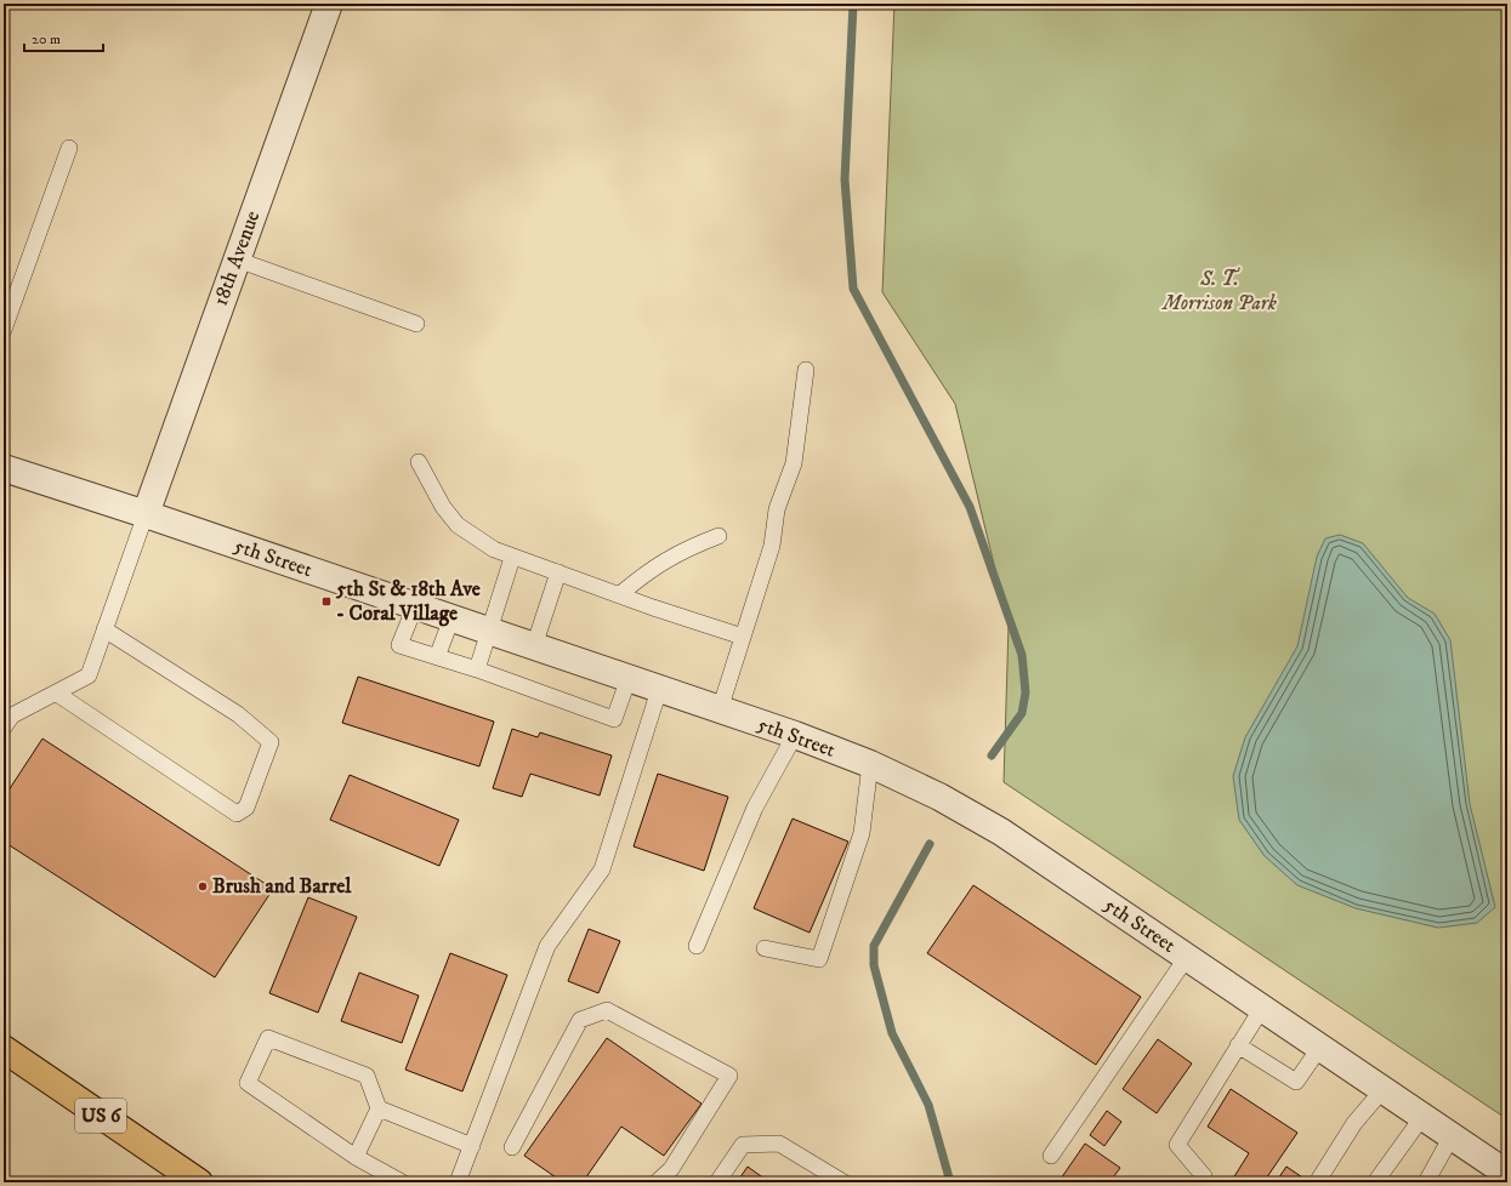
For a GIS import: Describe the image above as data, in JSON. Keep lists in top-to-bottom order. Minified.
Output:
{"streets":{"main road":["US 6"],"street":["18th Avenue","5th Street"]},"crossings":[["18th Avenue","5th Street"]],"parks":["S. T. Morrison Park"],"places":{"transit":["5th St & 18th Ave - Coral Village"],"other":["Brush and Barrel"]},"scale_bar":"20 m"}
